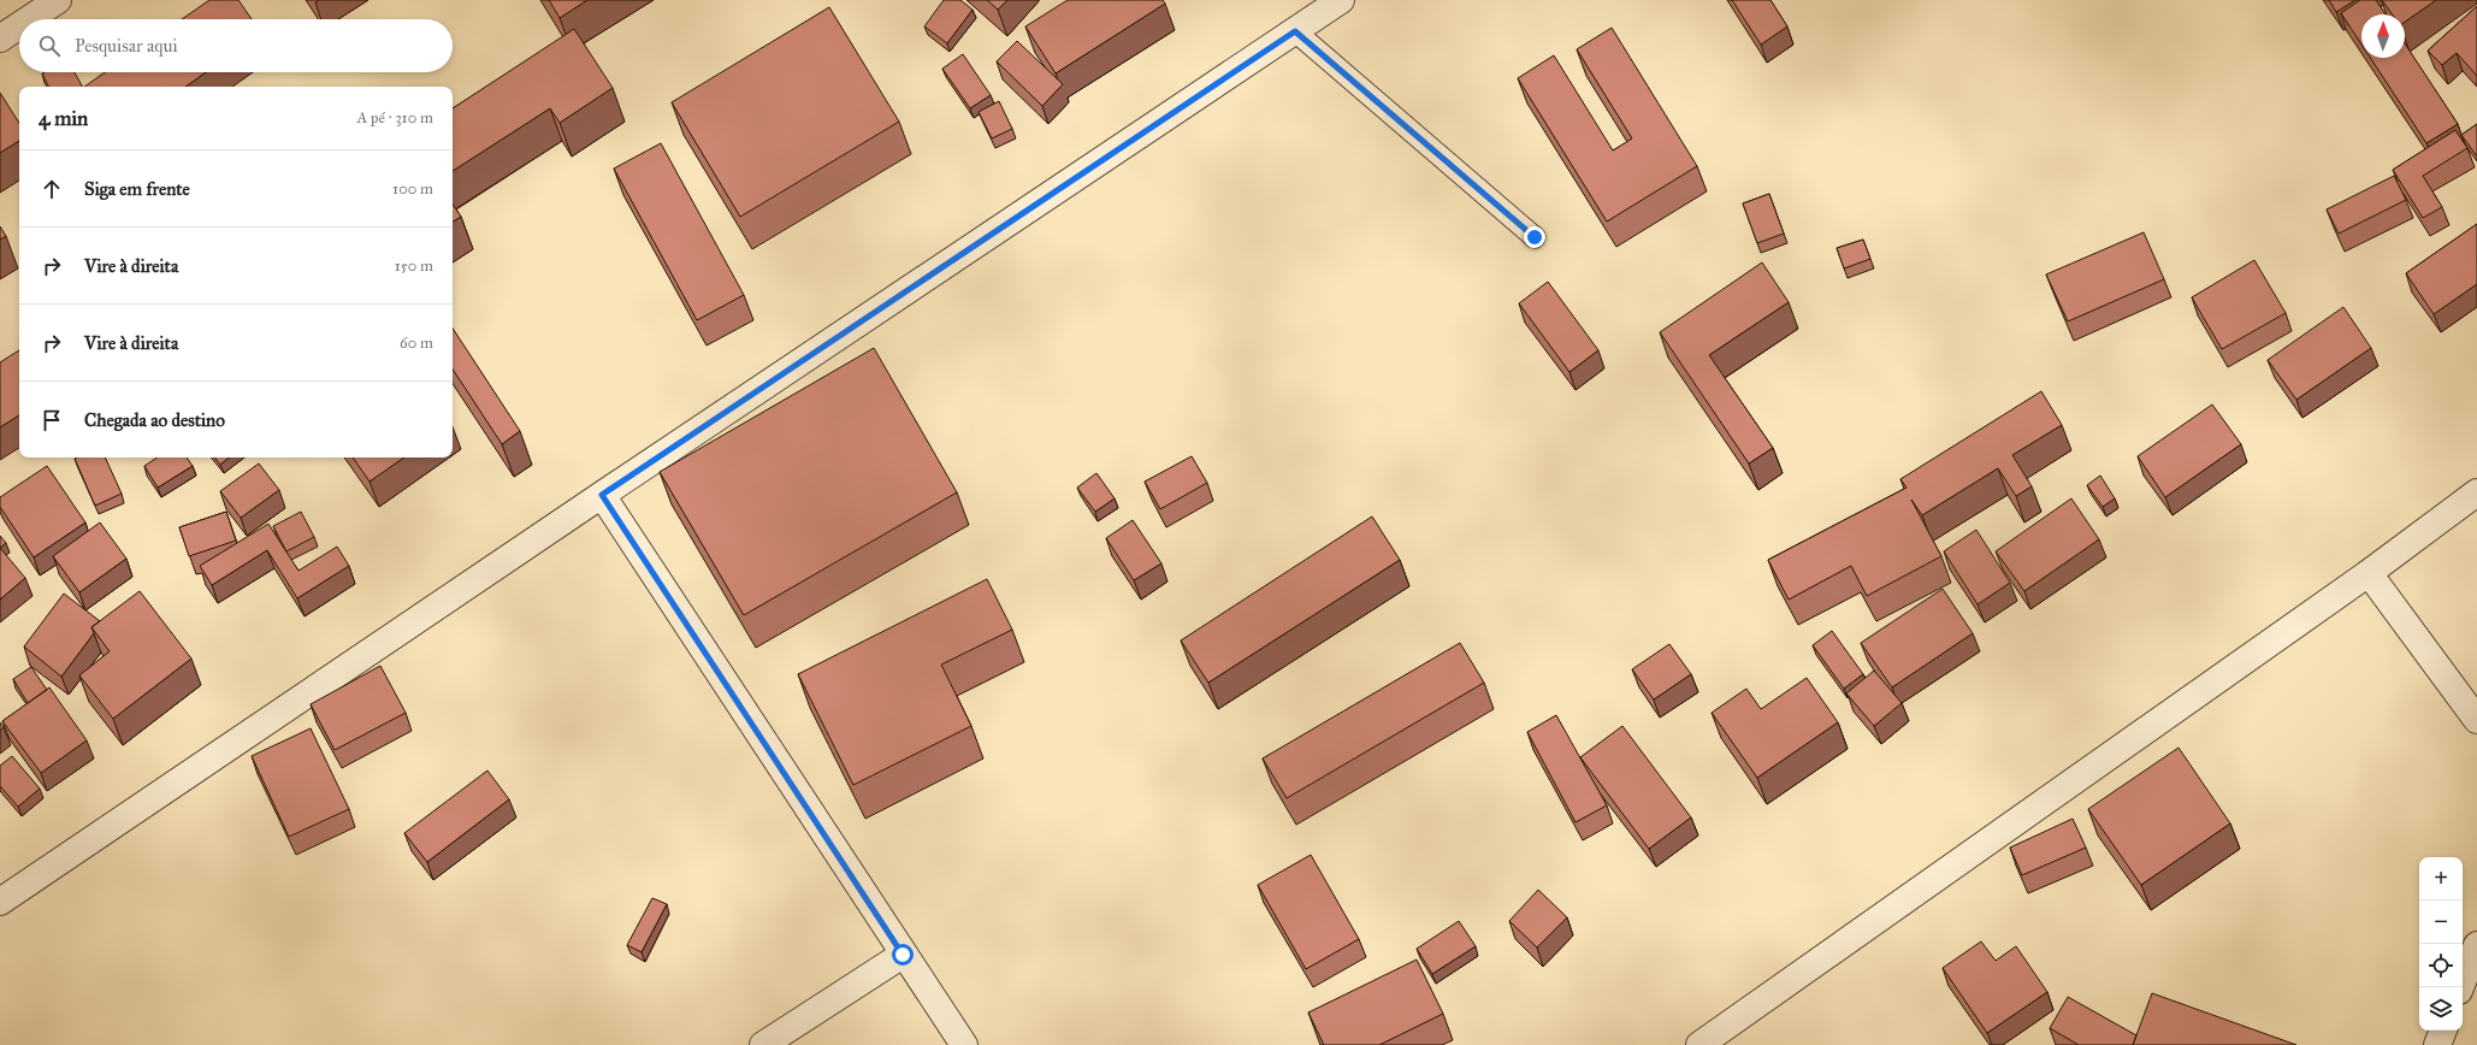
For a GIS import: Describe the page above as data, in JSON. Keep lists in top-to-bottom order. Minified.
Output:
{"north":"top","page":{"search":"Pesquisar aqui","heading":["4 min","A pé · 310 m"],"list":[["Siga em frente","100 m"],["Vire à direita","150 m"],["Vire à direita","60 m"],"Chegada ao destino"],"map_buttons":["+","−"]}}
